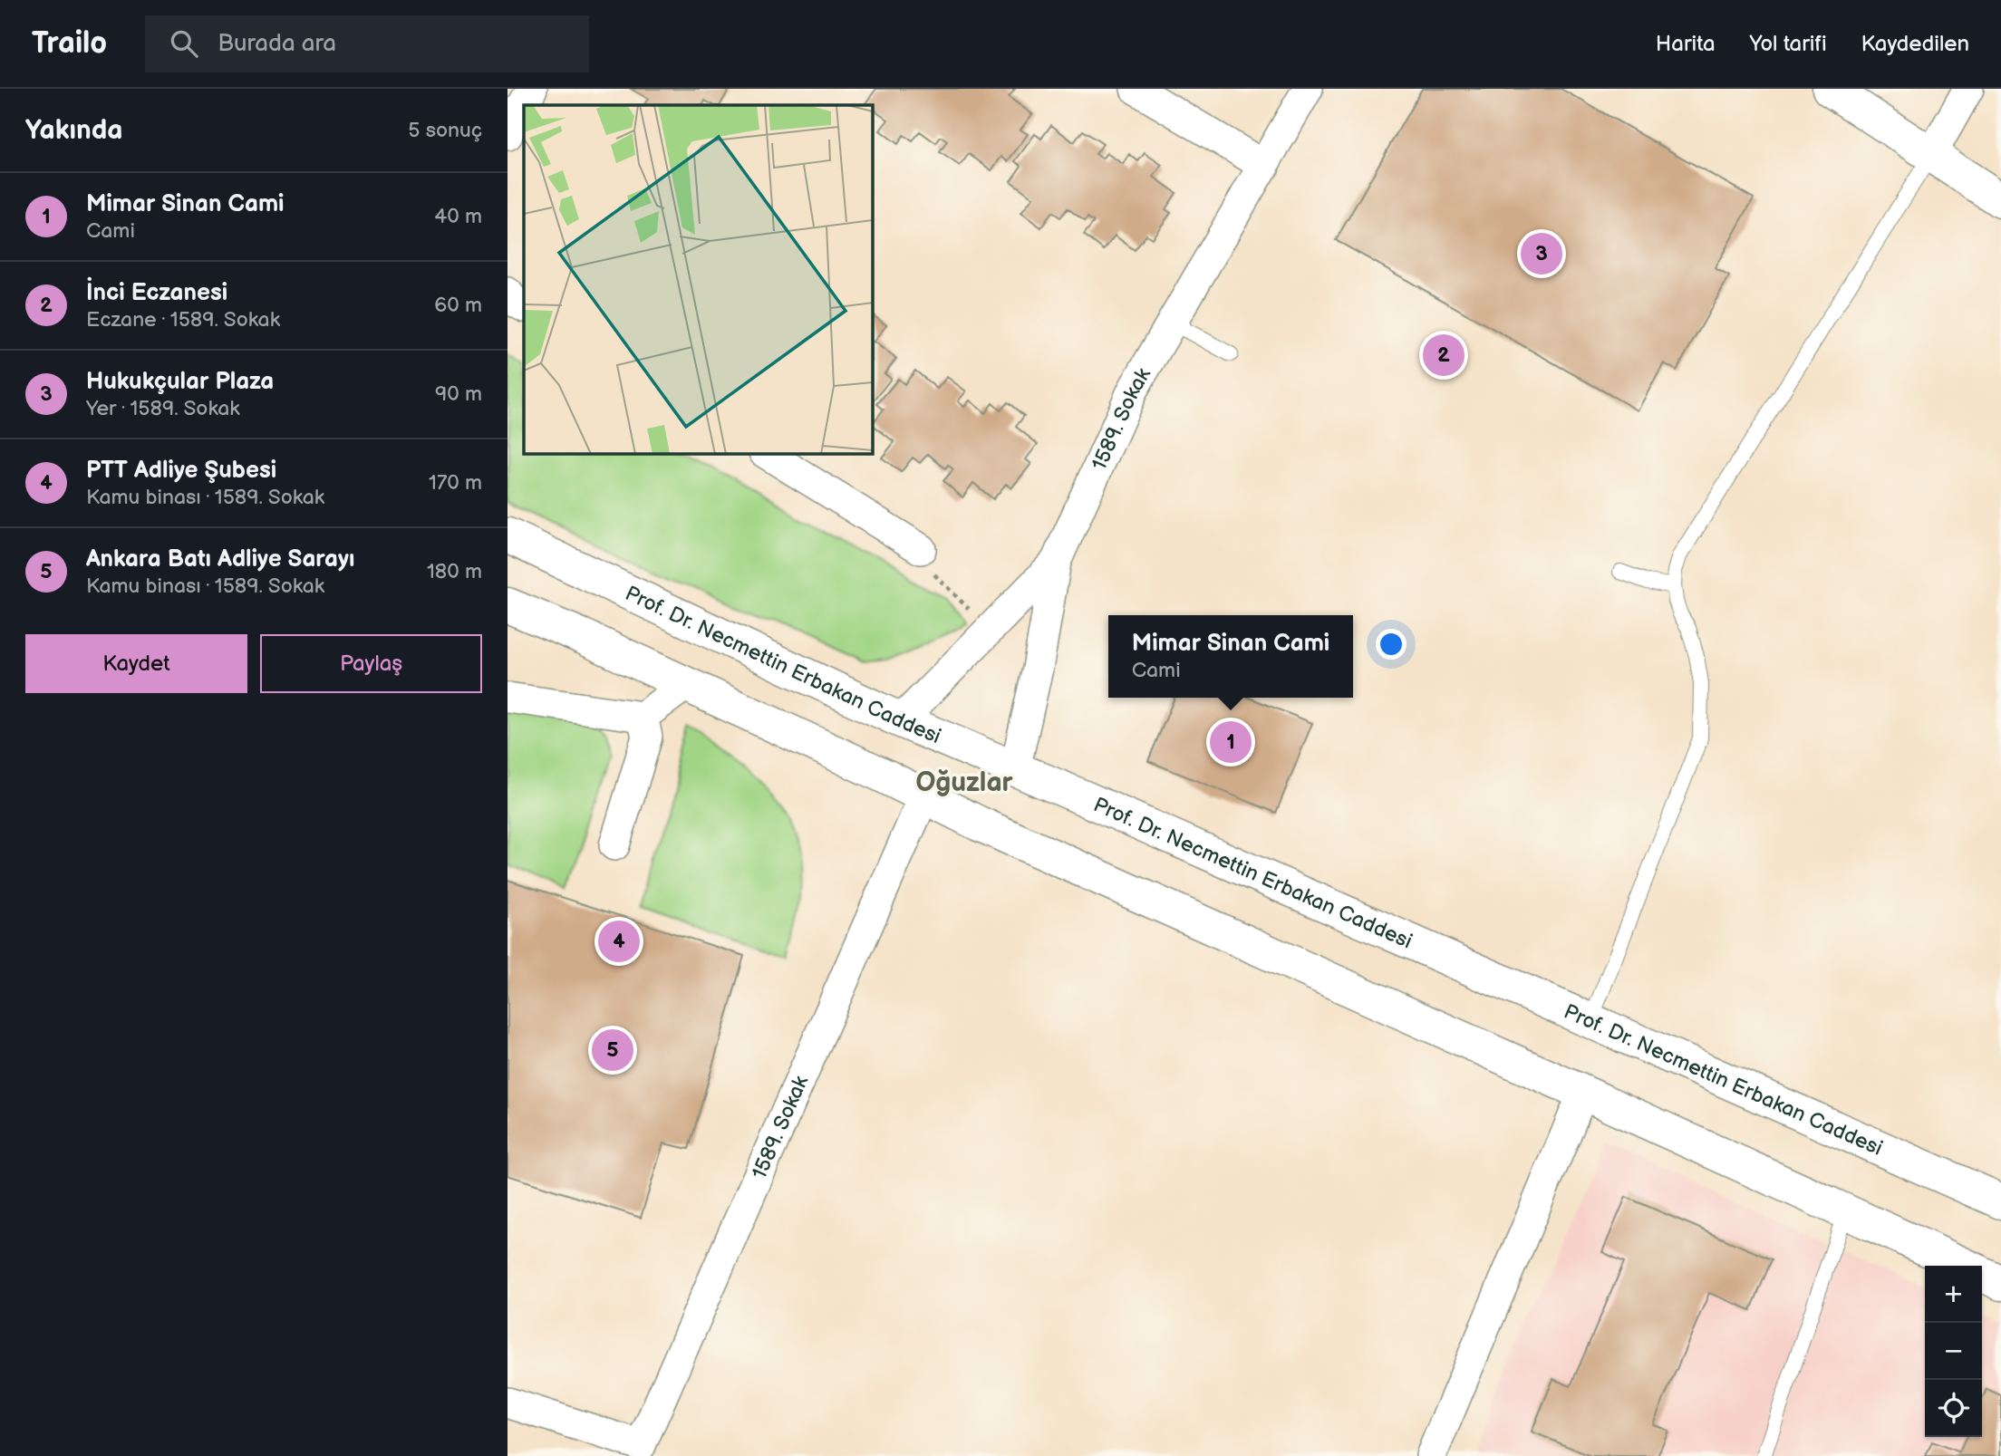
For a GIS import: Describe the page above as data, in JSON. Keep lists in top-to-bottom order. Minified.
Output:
{"streets":{"main road":["Prof. Dr. Necmettin Erbakan Caddesi"],"street":["1589. Sokak"]},"crossings":[["1589. Sokak","Prof. Dr. Necmettin Erbakan Caddesi"]],"districts":["Oğuzlar"],"page":{"header":"Trailo","search":"Burada ara","nav":["Harita","Yol tarifi","Kaydedilen"],"heading":["Yakında","5 sonuç"],"list":[{"mark":"1","name":"Mimar Sinan Cami","note":"Cami","value":"40 m"},{"mark":"2","name":"İnci Eczanesi","note":"Eczane · 1589. Sokak","value":"60 m"},{"mark":"3","name":"Hukukçular Plaza","note":"Yer · 1589. Sokak","value":"90 m"},{"mark":"4","name":"PTT Adliye Şubesi","note":"Kamu binası · 1589. Sokak","value":"170 m"},{"mark":"5","name":"Ankara Batı Adliye Sarayı","note":"Kamu binası · 1589. Sokak","value":"180 m"}],"pins":["3","2","1","4","5"],"buttons":["Kaydet","Paylaş"],"popup":["Mimar Sinan Cami","Cami"],"map_buttons":["+","−"]}}
